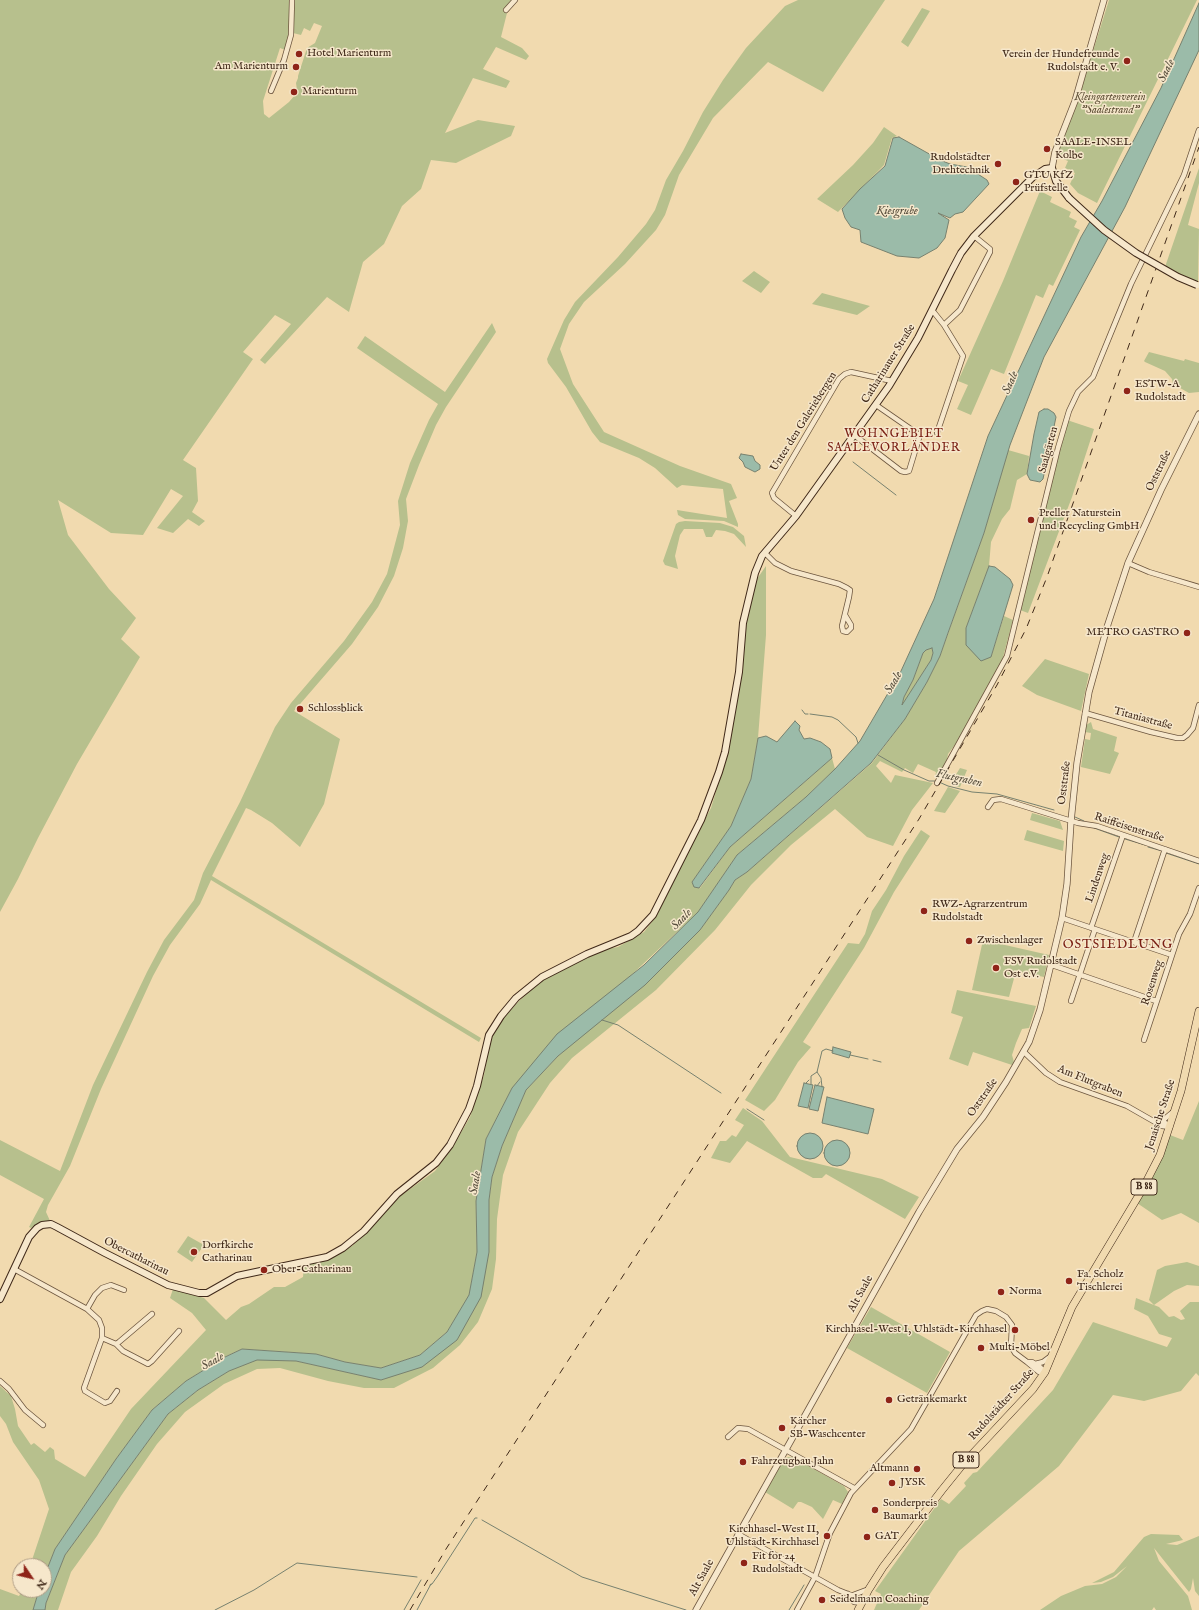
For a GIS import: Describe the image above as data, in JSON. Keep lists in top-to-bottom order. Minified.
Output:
{"streets":{"main road":["Catharinauer Straße","Jenaische Straße","B 88","Obercatharinau","Rudolstädter Straße"],"street":["Unter den Galeriebergen","Saalgärten","Oststraße","Titaniastraße","Raiffeisenstraße","Lindenweg","Rosenweg","Am Flutgraben","Alt Saale"]},"crossings":[["Catharinauer Straße","Unter den Galeriebergen"],["Catharinauer Straße","Obercatharinau"],["Oststraße","Titaniastraße"],["Oststraße","Raiffeisenstraße"],["Oststraße","Am Flutgraben"],["Oststraße","Alt Saale"],["Raiffeisenstraße","Lindenweg"],["Am Flutgraben","Jenaische Straße"],["Jenaische Straße","Rudolstädter Straße"]],"districts":["WOHNGEBIET SAALEVORLÄNDER","OSTSIEDLUNG"],"water":["Saale","Kiesgrube","Flutgraben"],"parks":["Kleingartenverein \"Saalestrand\""],"places":["Hotel Marienturm","Verein der Hundefreunde Rudolstadt e. V.","Am Marienturm","Marienturm","SAALE-INSEL Kolbe","Rudolstädter Drehtechnik","GTU KfZ Prüfstelle","ESTW-A Rudolstadt","Preller Naturstein und Recycling GmbH","METRO GASTRO","Schlossblick","RWZ-Agrarzentrum Rudolstadt","Zwischenlager","FSV Rudolstadt Ost e.V.","Dorfkirche Catharinau","Ober-Catharinau","Fa. Scholz Tischlerei","Norma","Kirchhasel-West I, Uhlstädt-Kirchhasel","Multi-Möbel","Getränkemarkt","Kärcher SB-Waschcenter","Fahrzeugbau Jahn","Altmann","JYSK","Sonderpreis Baumarkt","Kirchhasel-West II, Uhlstädt-Kirchhasel","GAT","Fit for 24 Rudolstadt","Seidelmann Coaching"],"north":"bottom right"}
